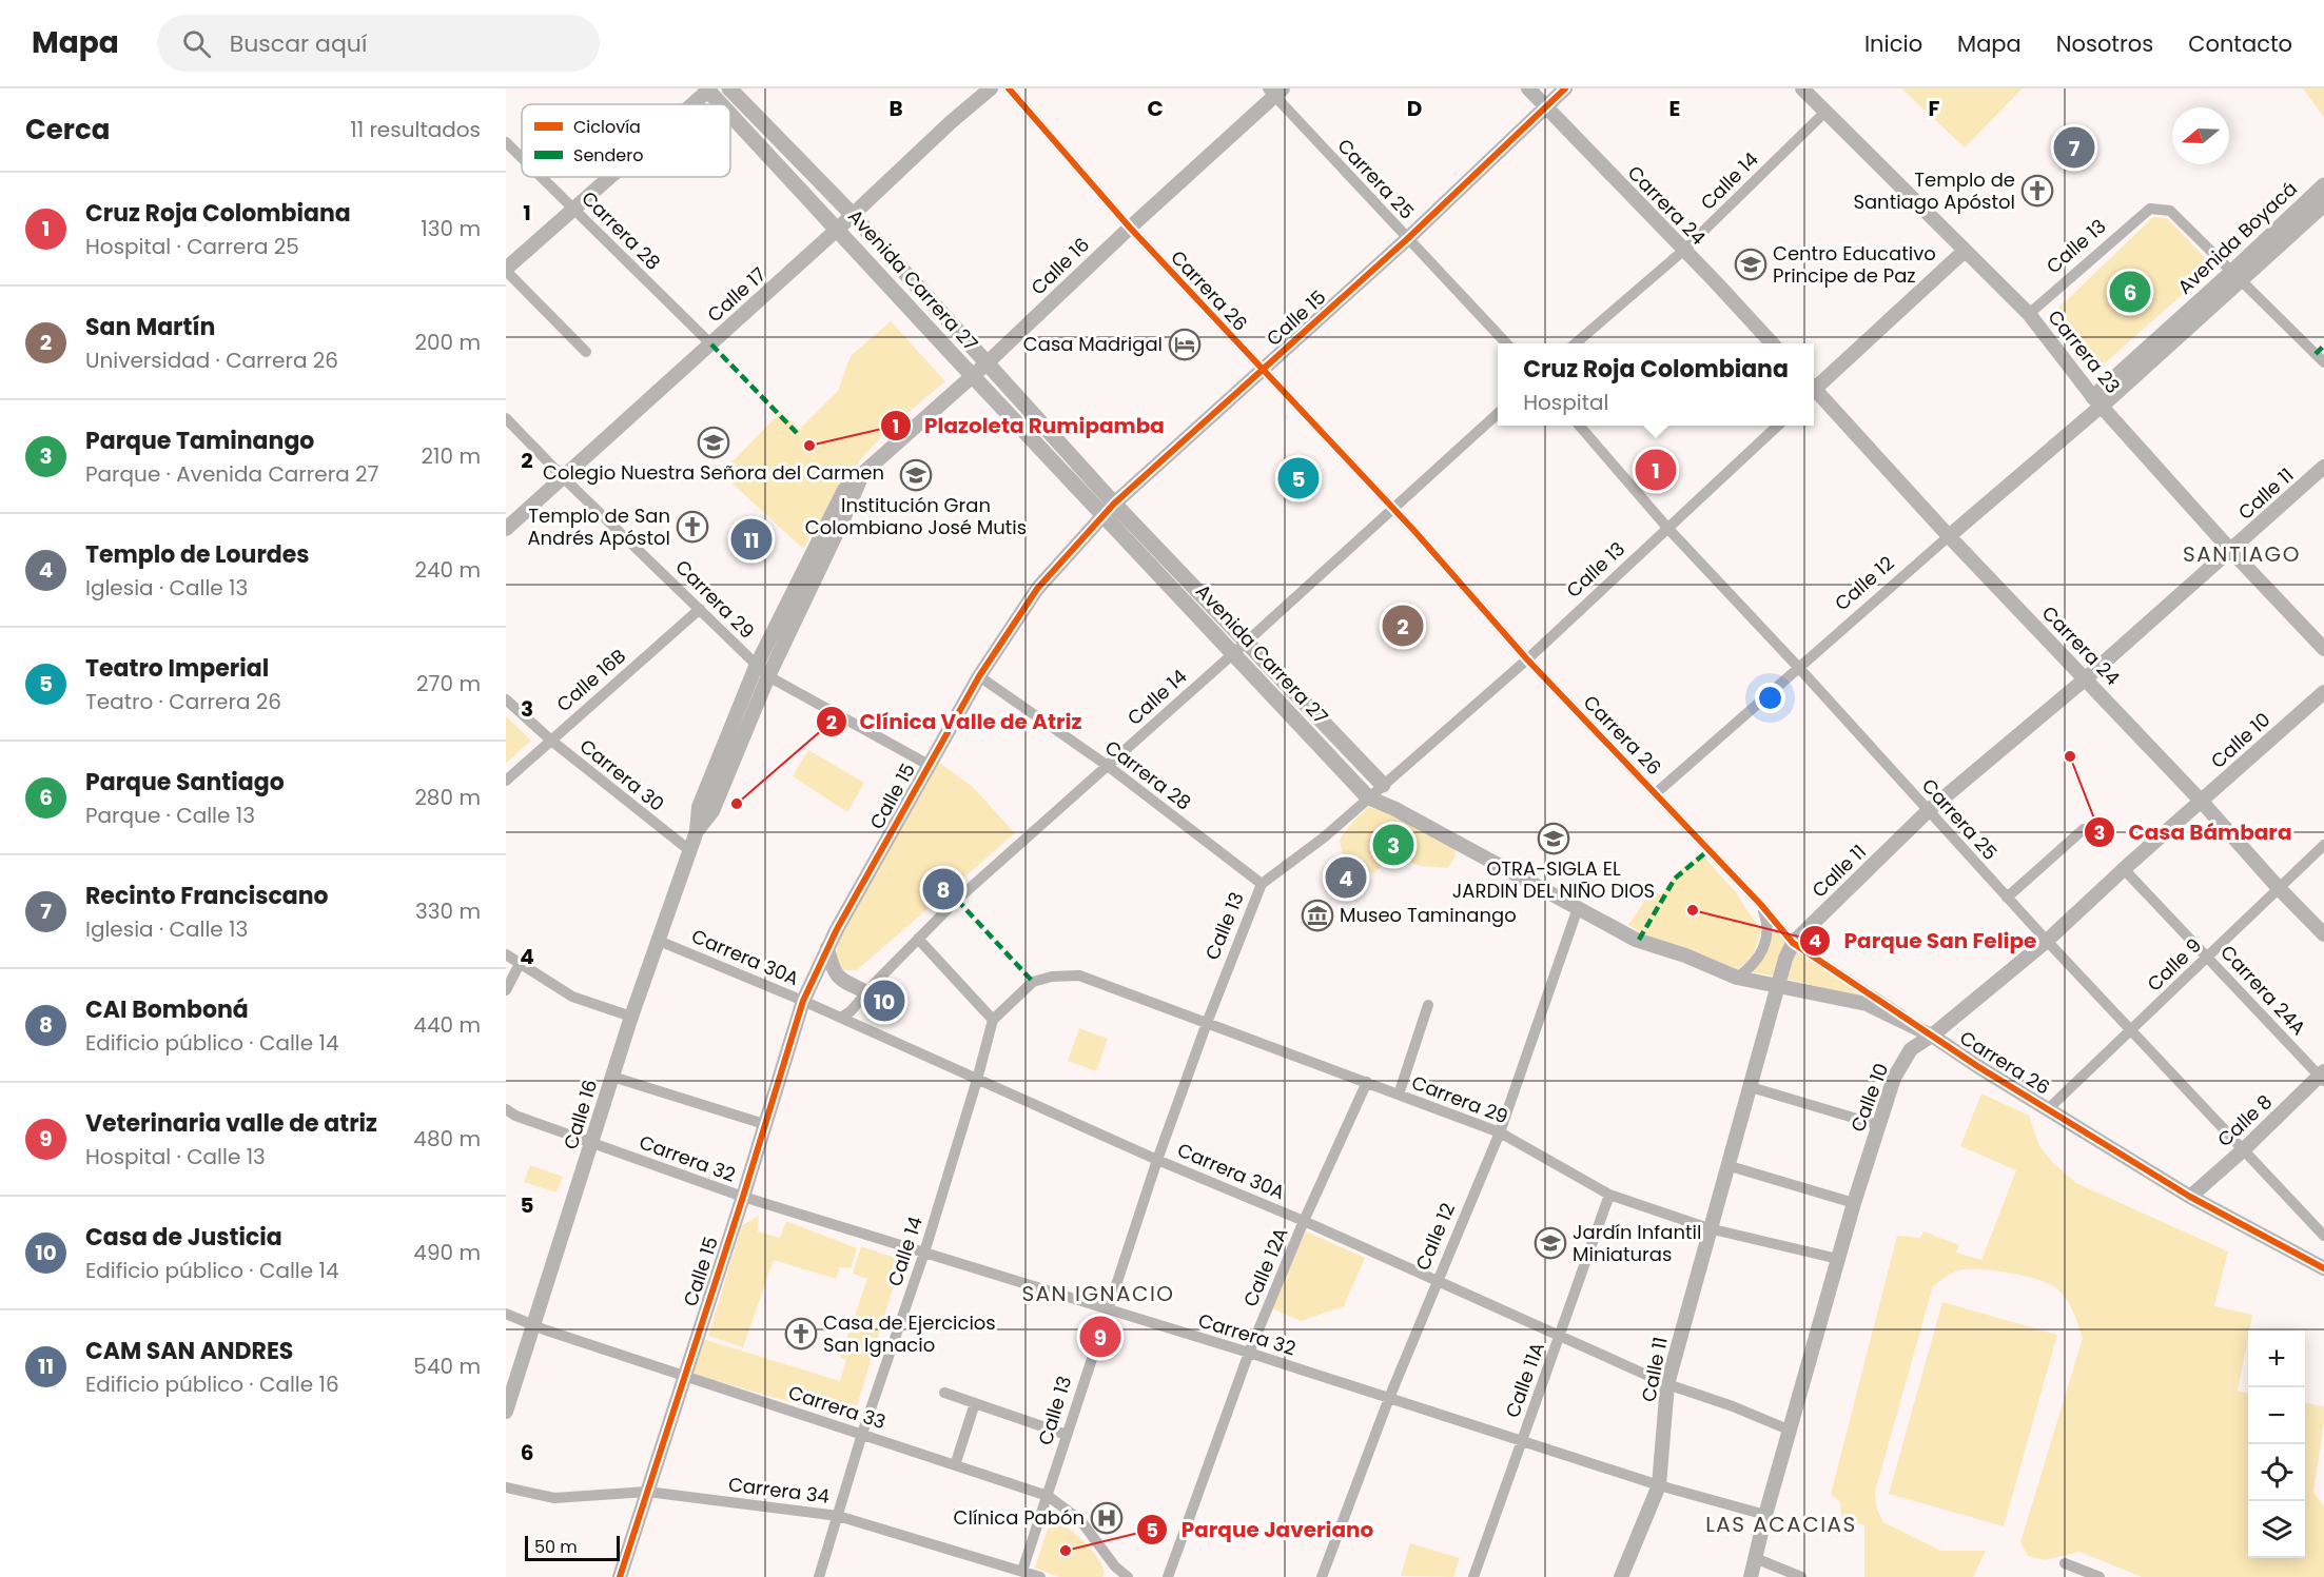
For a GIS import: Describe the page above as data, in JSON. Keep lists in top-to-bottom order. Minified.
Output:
{"streets":{"main road":["Avenida Boyacá","Avenida Carrera 27"],"street":["Carrera 25","Calle 14","Carrera 24","Carrera 28","Calle 13","Calle 16","Carrera 26","Calle 17","Calle 15","Carrera 23","Calle 11","Calle 12","Carrera 29","Calle 16B","Calle 10","Carrera 30","Carrera 30A","Calle 9","Carrera 24A","Calle 8","Carrera 32","Calle 12A","Calle 11A","Carrera 33","Carrera 34"]},"crossings":[["Carrera 25","Calle 13"],["Carrera 25","Calle 16"],["Carrera 25","Calle 15"],["Carrera 25","Calle 11"],["Carrera 25","Calle 12"],["Carrera 25","Calle 10"],["Carrera 25","Calle 9"],["Carrera 25","Calle 8"],["Calle 14","Carrera 24"],["Calle 14","Carrera 28"],["Calle 14","Avenida Carrera 27"],["Calle 14","Carrera 26"],["Calle 14","Carrera 23"],["Calle 14","Carrera 29"],["Calle 14","Carrera 30A"],["Calle 14","Carrera 32"],["Calle 14","Carrera 33"],["Calle 14","Carrera 34"],["Carrera 24","Calle 15"],["Carrera 24","Calle 11"],["Carrera 24","Calle 12"],["Carrera 24","Calle 10"],["Carrera 24","Calle 9"],["Carrera 28","Calle 13"],["Carrera 28","Calle 17"],["Carrera 28","Calle 15"],["Avenida Boyacá","Calle 13"],["Avenida Boyacá","Carrera 23"],["Avenida Boyacá","Calle 12"],["Calle 13","Avenida Carrera 27"],["Calle 13","Carrera 26"],["Calle 13","Carrera 23"],["Calle 13","Carrera 29"],["Calle 13","Carrera 30A"],["Calle 13","Carrera 32"],["Calle 13","Carrera 33"],["Calle 13","Carrera 34"],["Calle 16","Avenida Carrera 27"],["Calle 16","Carrera 26"],["Calle 16","Carrera 29"],["Calle 16","Carrera 30"],["Calle 16","Carrera 30A"],["Calle 16","Carrera 32"],["Calle 16","Carrera 33"],["Avenida Carrera 27","Carrera 26"],["Avenida Carrera 27","Calle 17"],["Avenida Carrera 27","Calle 15"],["Avenida Carrera 27","Calle 11"],["Avenida Carrera 27","Calle 12"],["Avenida Carrera 27","Calle 10"],["Carrera 26","Calle 15"],["Carrera 26","Calle 11"],["Carrera 26","Calle 12"],["Carrera 26","Calle 10"],["Carrera 26","Calle 9"],["Carrera 26","Calle 8"],["Calle 17","Carrera 29"],["Calle 15","Carrera 29"],["Calle 15","Carrera 30A"],["Calle 15","Carrera 32"],["Calle 15","Carrera 33"],["Calle 15","Carrera 34"],["Carrera 23","Calle 11"],["Carrera 23","Calle 12"],["Calle 11","Carrera 29"],["Calle 11","Carrera 30A"],["Calle 11","Carrera 32"],["Calle 12","Carrera 29"],["Calle 12","Carrera 30A"],["Calle 12","Carrera 32"],["Carrera 29","Calle 16B"],["Carrera 29","Calle 10"],["Carrera 29","Calle 12A"],["Carrera 29","Calle 11A"],["Calle 16B","Carrera 30"],["Calle 10","Carrera 30A"],["Calle 10","Carrera 24A"],["Calle 10","Carrera 32"],["Carrera 30A","Calle 12A"],["Carrera 30A","Calle 11A"],["Calle 9","Carrera 24A"],["Carrera 24A","Calle 8"],["Carrera 32","Calle 12A"],["Carrera 32","Calle 11A"]],"districts":["SANTIAGO","SAN IGNACIO","LAS ACACIAS"],"places":{"church":["Templo de Santiago Apóstol","Templo de San Andrés Apóstol","Casa de Ejercicios San Ignacio"],"school or university":["Centro Educativo Principe de Paz","Colegio Nuestra Señora del Carmen","Institución Gran Colombiano José Mutis","OTRA-SIGLA EL JARDIN DEL NIÑO DIOS","Jardín Infantil Miniaturas"],"hotel":["Casa Madrigal"],"other":["Plazoleta Rumipamba","Casa Bámbara","Clínica Valle de Atriz","Parque San Felipe","Parque Javeriano"],"museum":["Museo Taminango"],"hospital":["Clínica Pabón"]},"legend":["Ciclovía","Sendero"],"scale_bar":"50 m","north":"left","page":{"header":"Mapa","search":"Buscar aquí","nav":["Inicio","Mapa","Nosotros","Contacto"],"heading":["Cerca","11 resultados"],"pins":["7","6","1","5","11","2","3","4","8","10","9"],"list":[{"mark":"1","name":"Cruz Roja Colombiana","note":"Hospital · Carrera 25","value":"130 m"},{"mark":"2","name":"San Martín","note":"Universidad · Carrera 26","value":"200 m"},{"mark":"3","name":"Parque Taminango","note":"Parque · Avenida Carrera 27","value":"210 m"},{"mark":"4","name":"Templo de Lourdes","note":"Iglesia · Calle 13","value":"240 m"},{"mark":"5","name":"Teatro Imperial","note":"Teatro · Carrera 26","value":"270 m"},{"mark":"6","name":"Parque Santiago","note":"Parque · Calle 13","value":"280 m"},{"mark":"7","name":"Recinto Franciscano","note":"Iglesia · Calle 13","value":"330 m"},{"mark":"8","name":"CAI Bomboná","note":"Edificio público · Calle 14","value":"440 m"},{"mark":"9","name":"Veterinaria valle de atriz","note":"Hospital · Calle 13","value":"480 m"},{"mark":"10","name":"Casa de Justicia","note":"Edificio público · Calle 14","value":"490 m"},{"mark":"11","name":"CAM SAN ANDRES","note":"Edificio público · Calle 16","value":"540 m"}],"popup":["Cruz Roja Colombiana","Hospital"],"map_buttons":["+","−"],"scale":"50 m"},"grid":{"columns":["B","C","D","E","F"],"rows":["1","2","3","4","5","6"]}}
